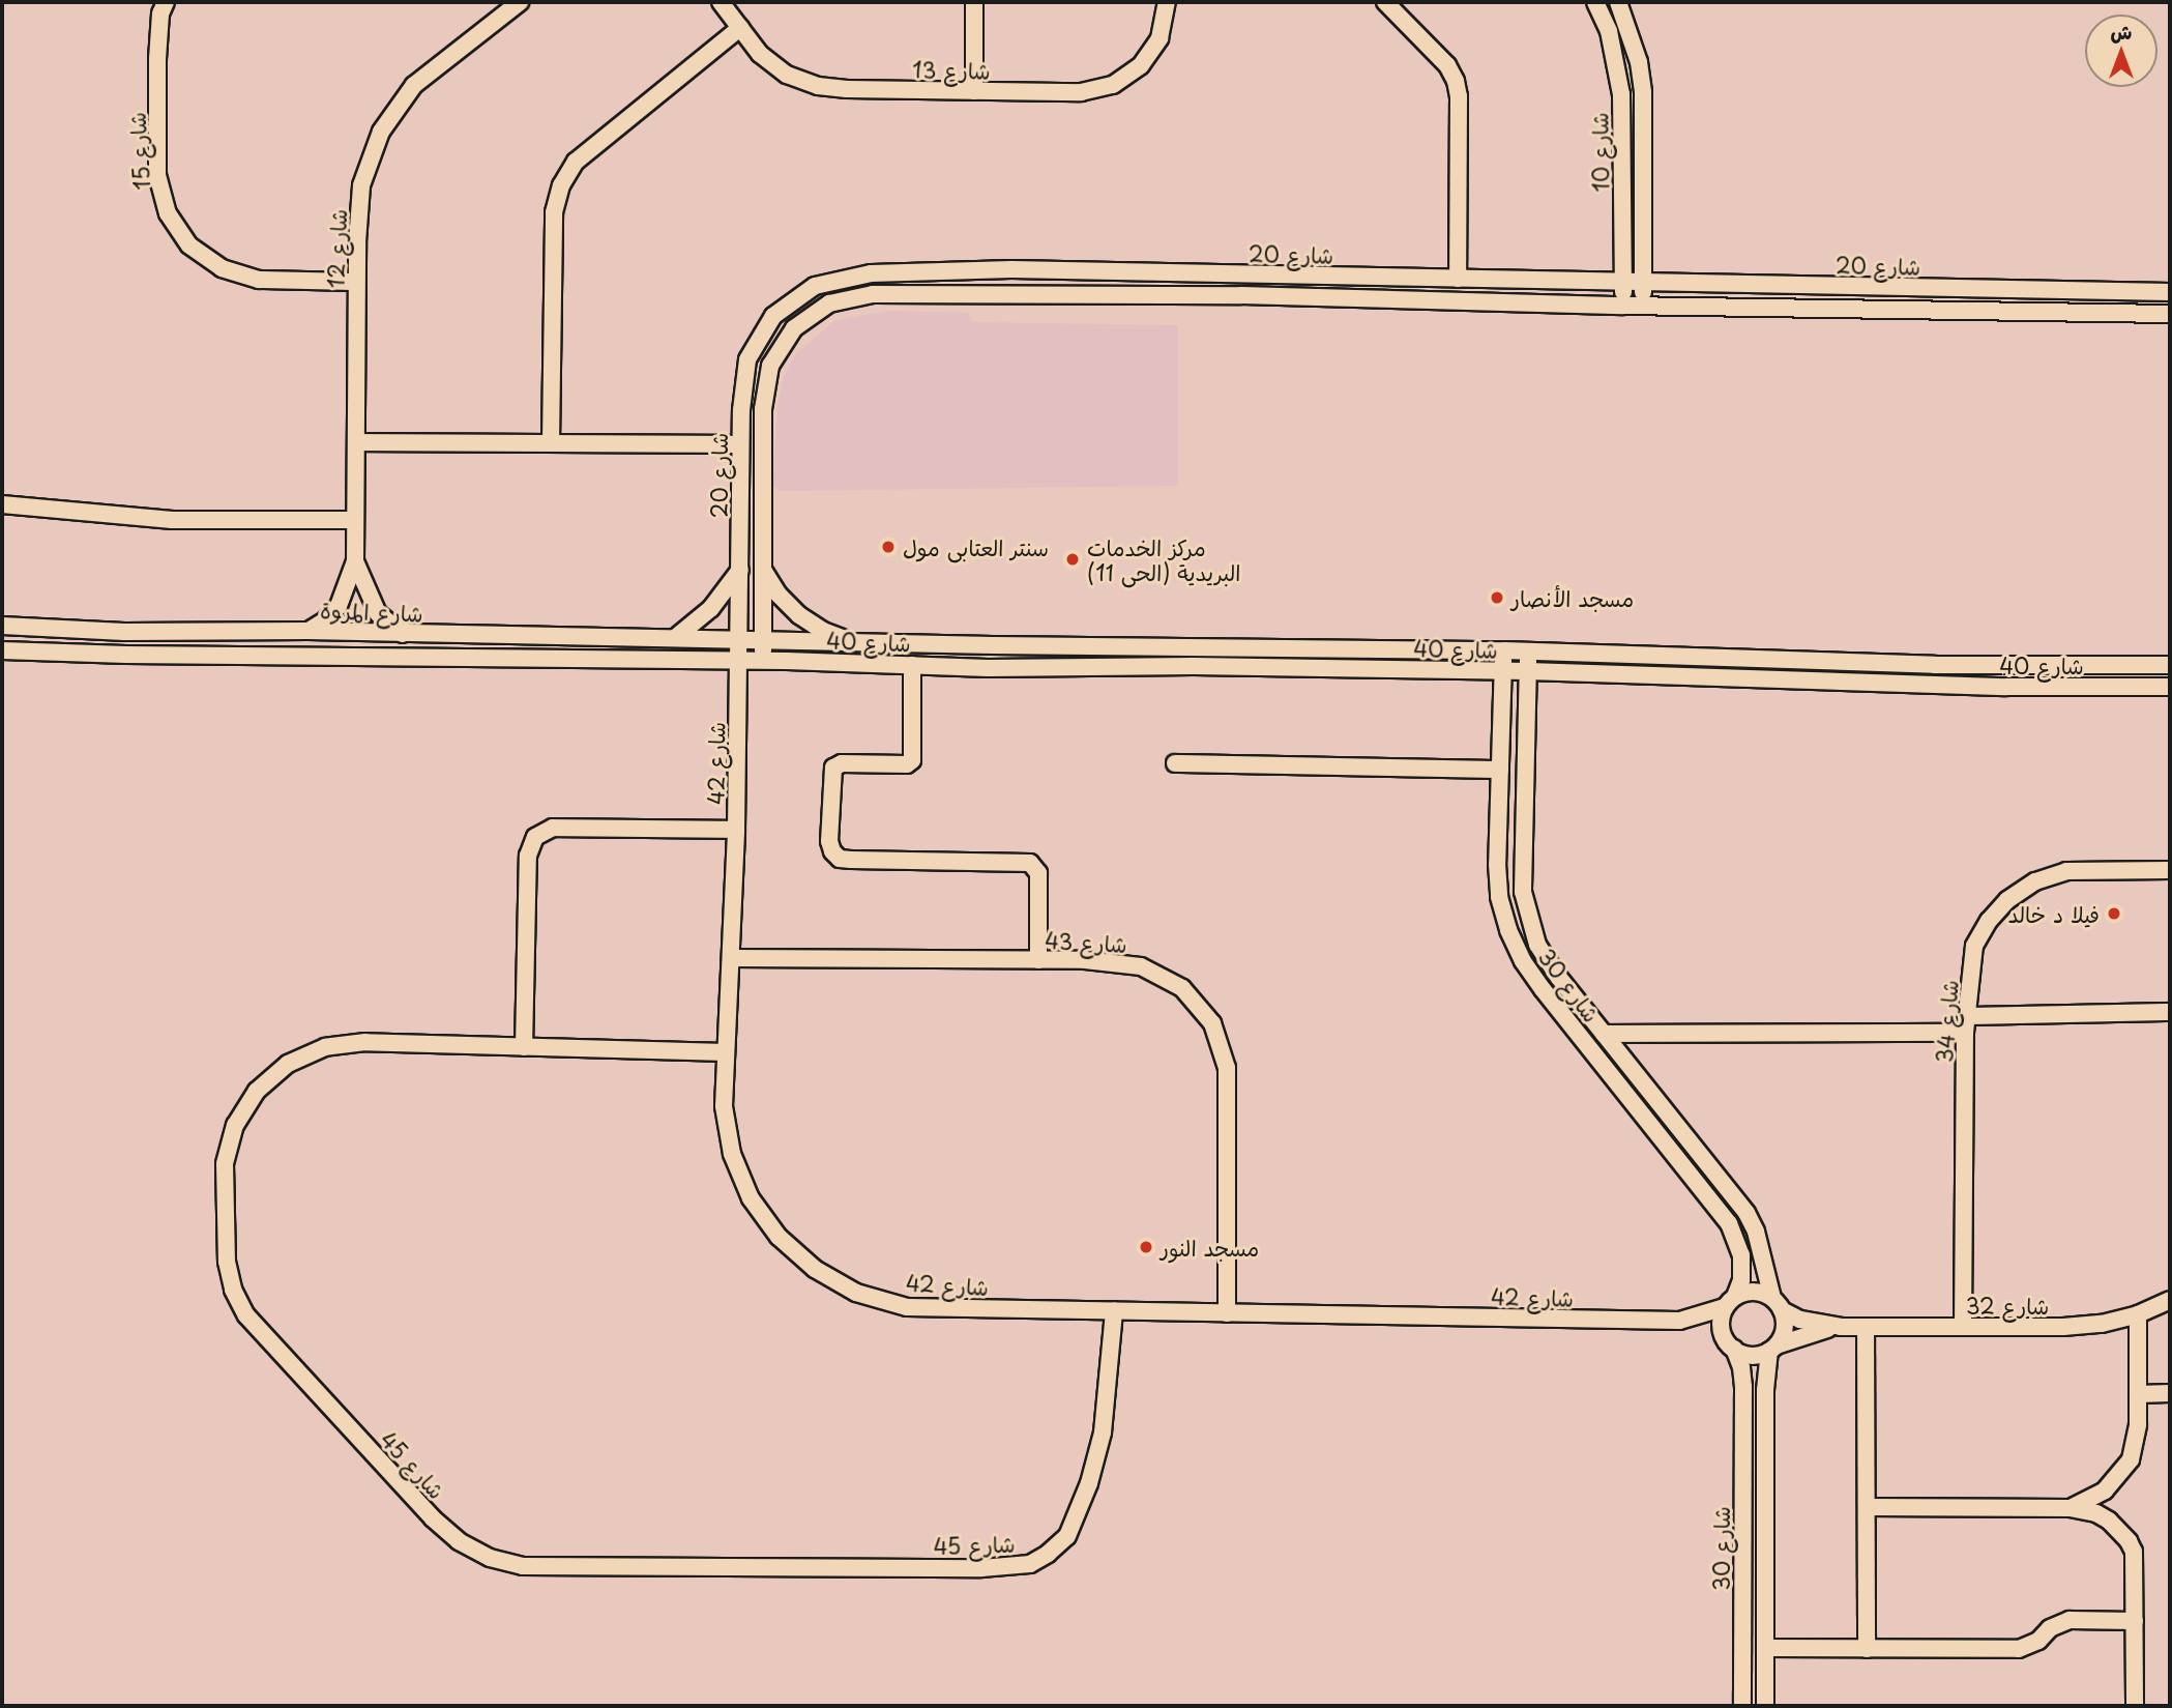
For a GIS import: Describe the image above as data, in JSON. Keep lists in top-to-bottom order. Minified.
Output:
{"streets":{"street":["شارع 13","شارع 15","شارع 10","شارع 12","شارع 20","شارع المروة","شارع 40","شارع 42","شارع 43","شارع 30","شارع 34","شارع 32","شارع 45"]},"crossings":[["شارع 15","شارع 12"],["شارع 10","شارع 20"],["شارع 12","شارع المروة"],["شارع 20","شارع المروة"],["شارع 20","شارع 40"],["شارع 20","شارع 42"],["شارع المروة","شارع 40"],["شارع المروة","شارع 42"],["شارع 40","شارع 42"],["شارع 40","شارع 30"],["شارع 42","شارع 43"],["شارع 42","شارع 30"],["شارع 42","شارع 32"],["شارع 42","شارع 45"],["شارع 30","شارع 32"],["شارع 34","شارع 32"]],"places":["سنتر العتابى مول","مركز الخدمات البريدية (الحى 11)","مسجد الأنصار","فيلا د خالد","مسجد النور"],"north":"top"}
